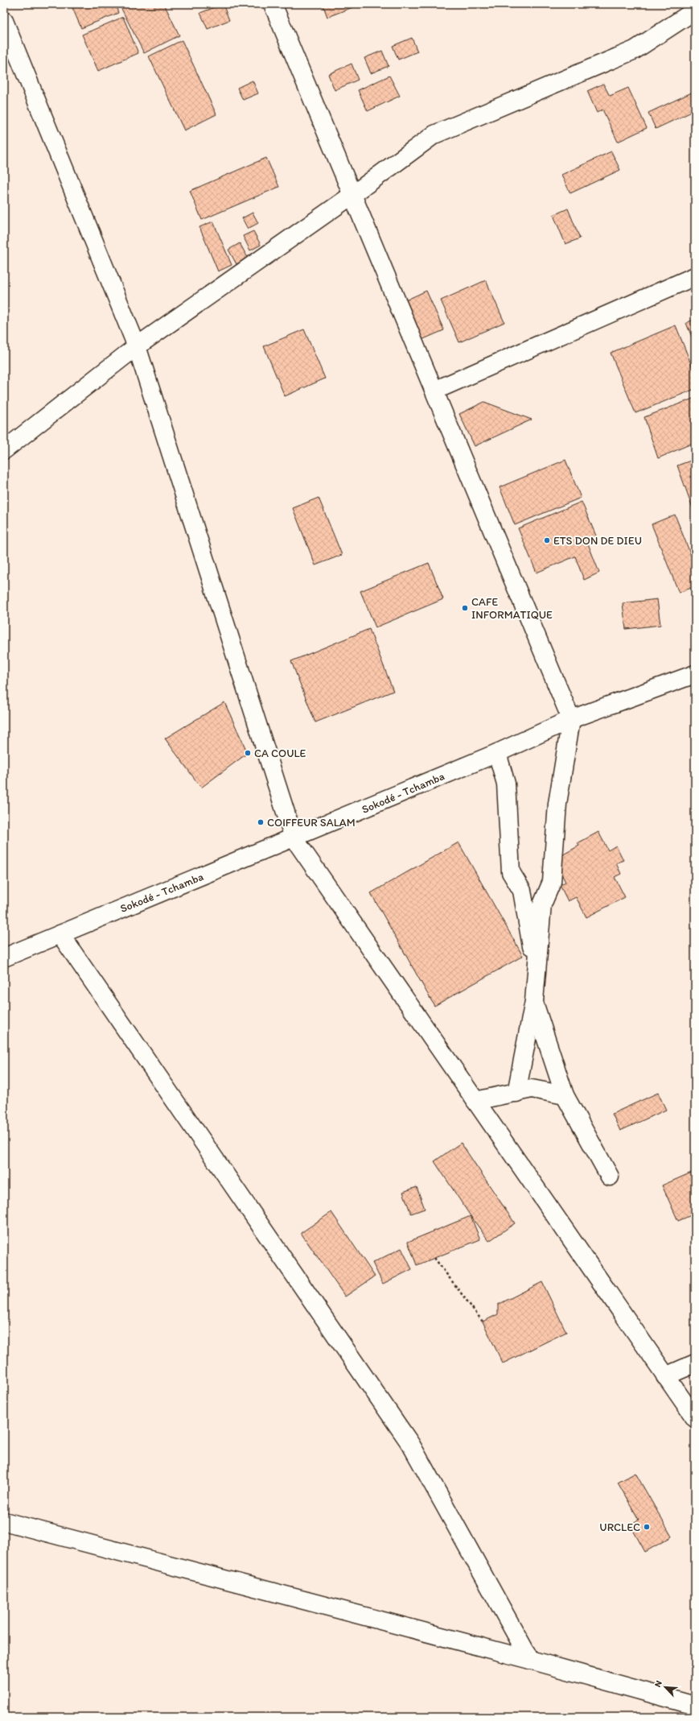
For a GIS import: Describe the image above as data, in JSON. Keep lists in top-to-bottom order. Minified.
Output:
{"streets":{"street":["Sokodé - Tchamba"]},"places":["ETS DON DE DIEU","CAFE INFORMATIQUE","CA COULE","COIFFEUR SALAM","URCLEC"],"north":"top left"}
